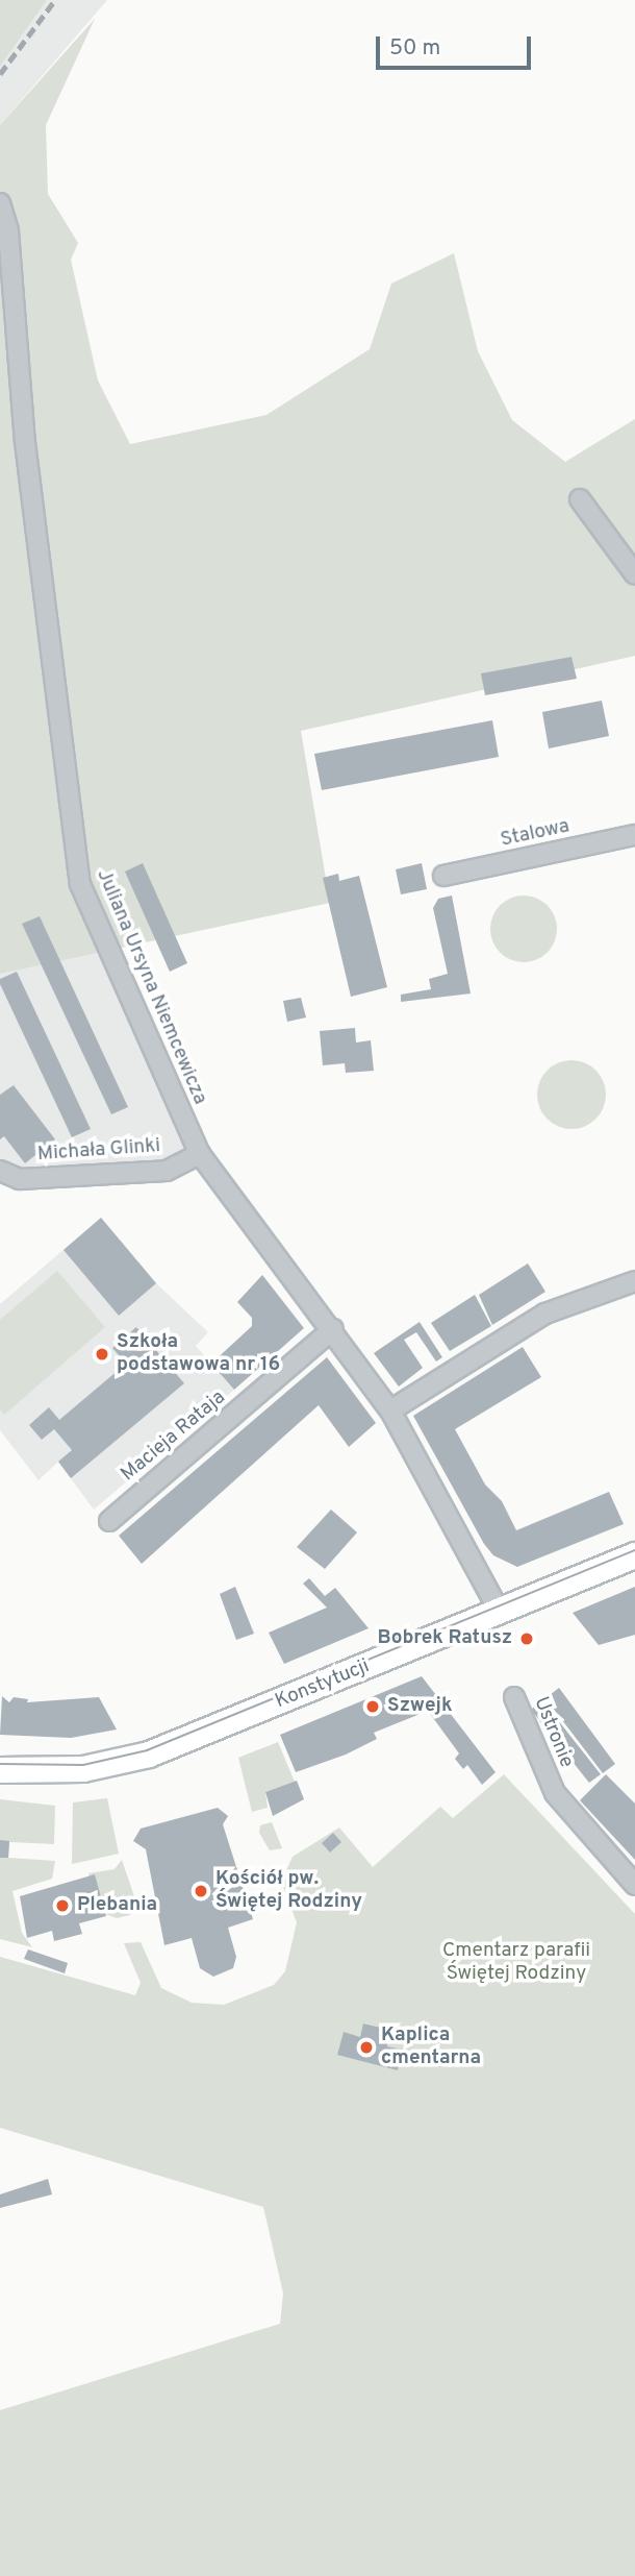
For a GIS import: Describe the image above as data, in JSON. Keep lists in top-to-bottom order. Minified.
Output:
{"streets":{"street":["Stalowa","Juliana Ursyna Niemcewicza","Michała Glinki","Macieja Rataja","Konstytucji","Ustronie"]},"crossings":[["Juliana Ursyna Niemcewicza","Michała Glinki"],["Juliana Ursyna Niemcewicza","Macieja Rataja"],["Juliana Ursyna Niemcewicza","Konstytucji"]],"parks":["Cmentarz parafii Świętej Rodziny"],"places":["Szkoła podstawowa nr 16","Bobrek Ratusz","Szwejk","Kościół pw. Świętej Rodziny","Plebania","Kaplica cmentarna"],"scale_bar":"50 m"}
